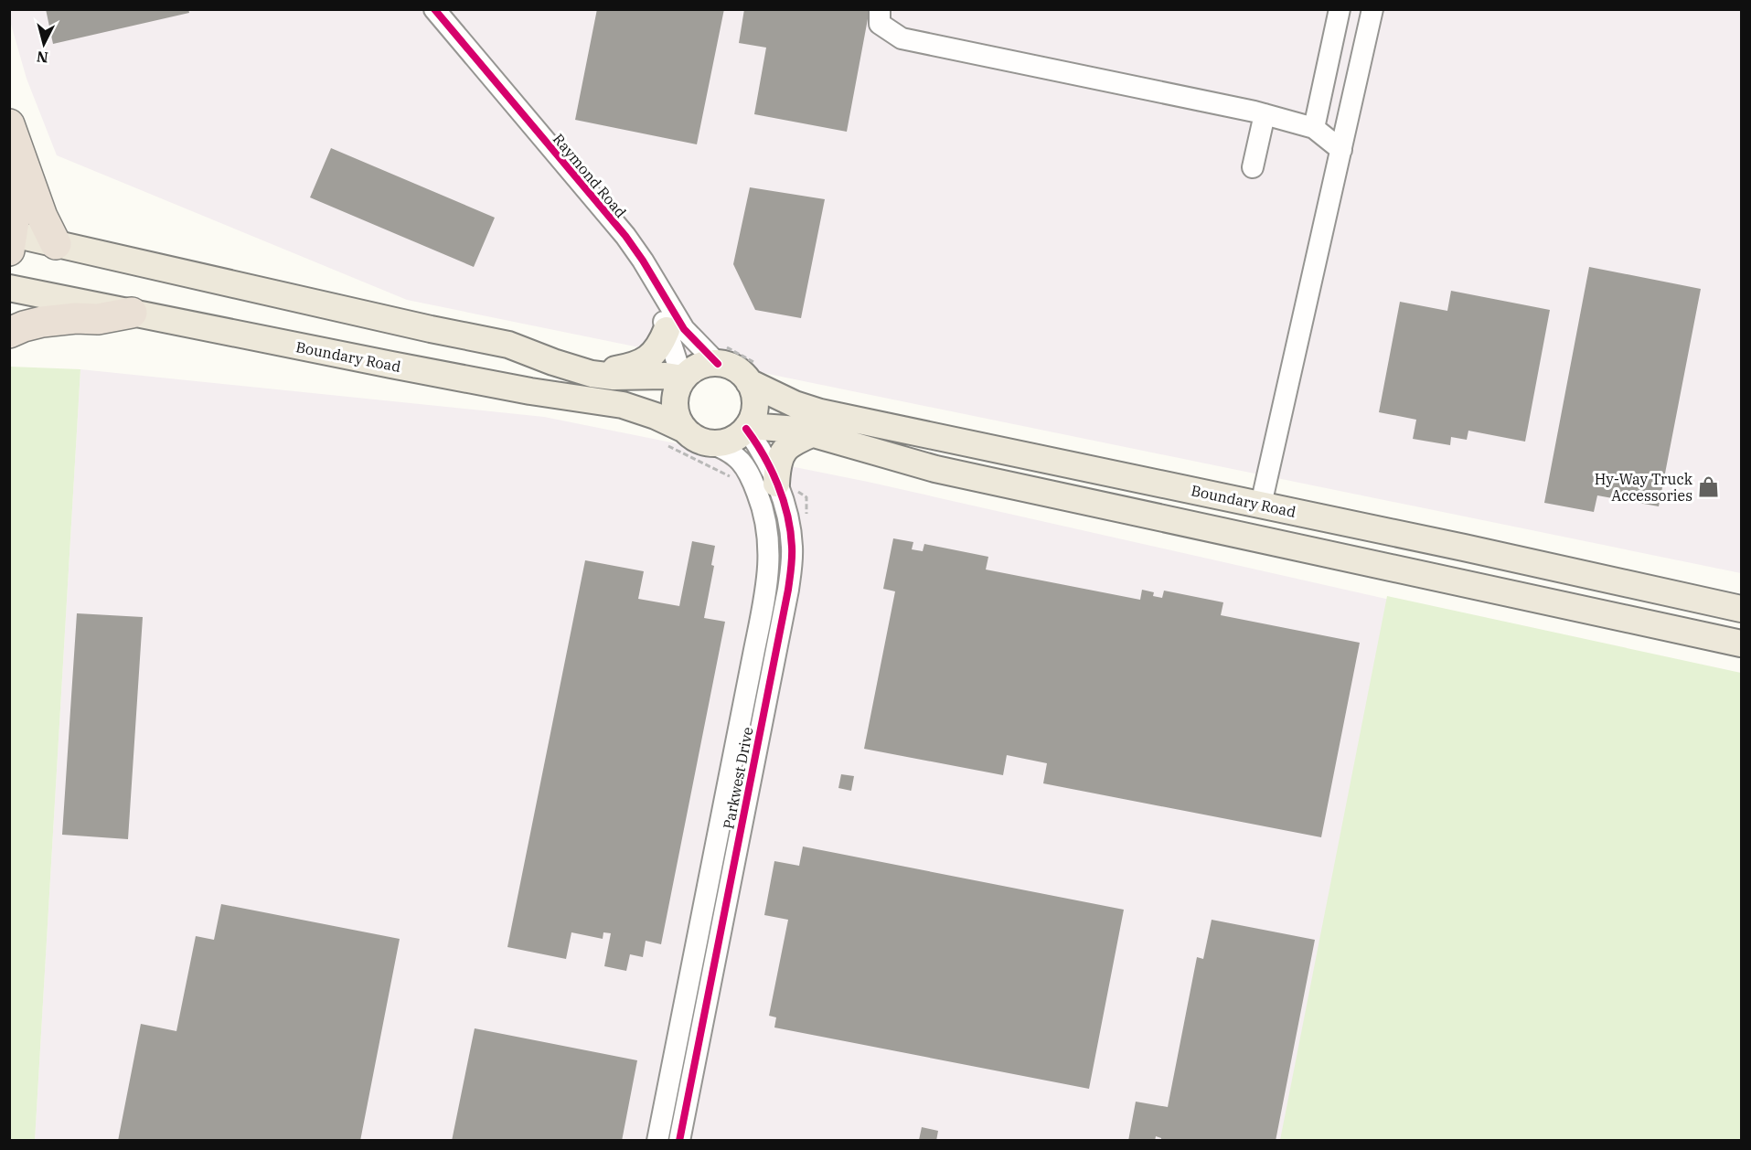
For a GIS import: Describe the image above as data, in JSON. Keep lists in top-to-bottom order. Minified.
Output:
{"streets":{"main road":["Boundary Road"],"street":["Raymond Road","Parkwest Drive"]},"crossings":[["Raymond Road","Boundary Road"],["Raymond Road","Parkwest Drive"],["Boundary Road","Parkwest Drive"]],"places":{"shop":["Hy-Way Truck Accessories"]},"north":"bottom"}
